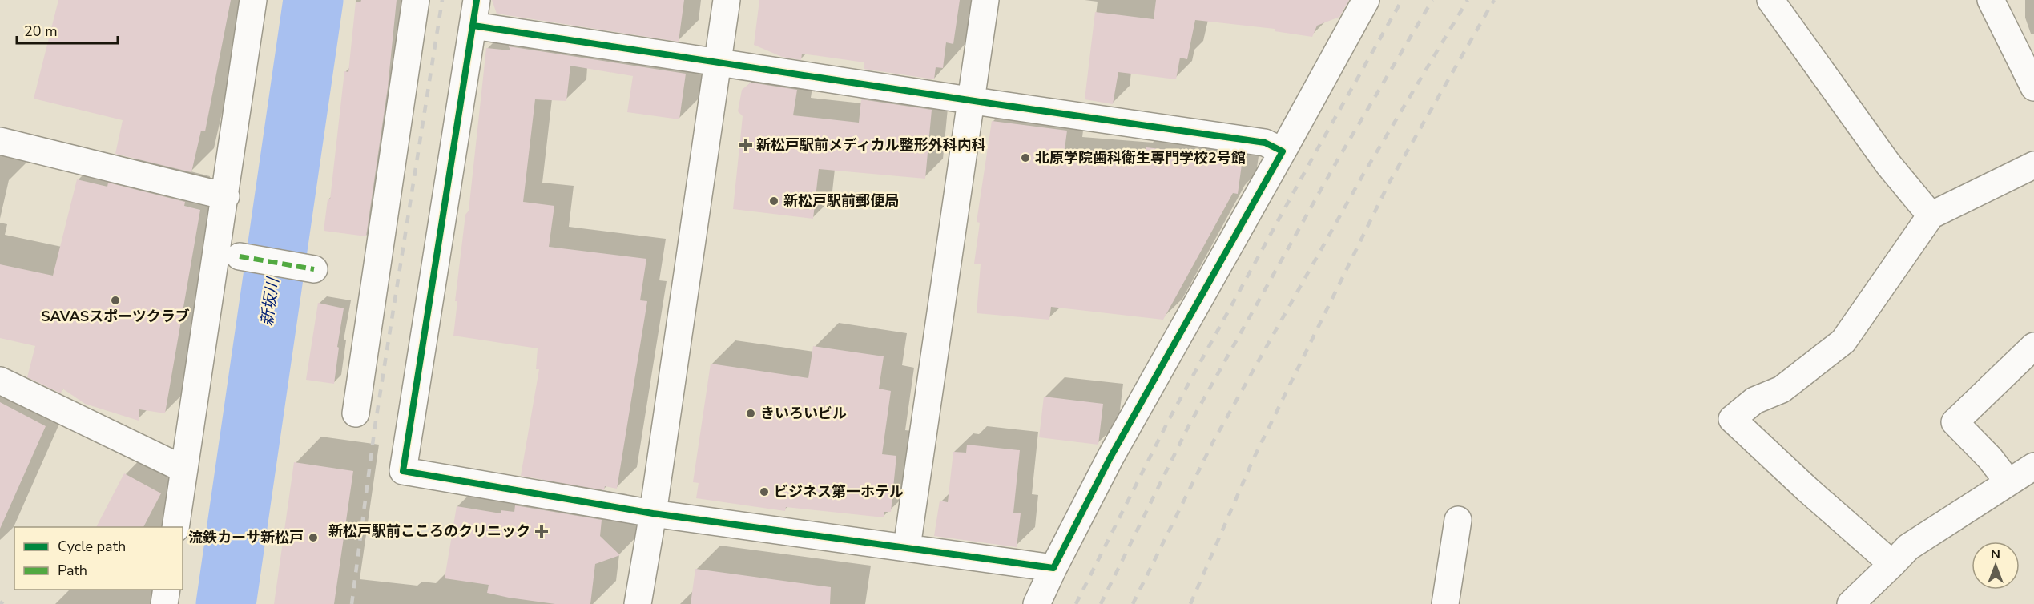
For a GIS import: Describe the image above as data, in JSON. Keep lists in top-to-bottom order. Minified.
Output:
{"water":["新坂川"],"places":{"health":["新松戸駅前メディカル整形外科内科","新松戸駅前こころのクリニック"],"other":["北原学院歯科衛生専門学校2号館","新松戸駅前郵便局","SAVASスポーツクラブ","きいろいビル","ビジネス第一ホテル","流鉄カーサ新松戸"]},"legend":["Cycle path","Path"],"scale_bar":"20 m","north":"top"}
